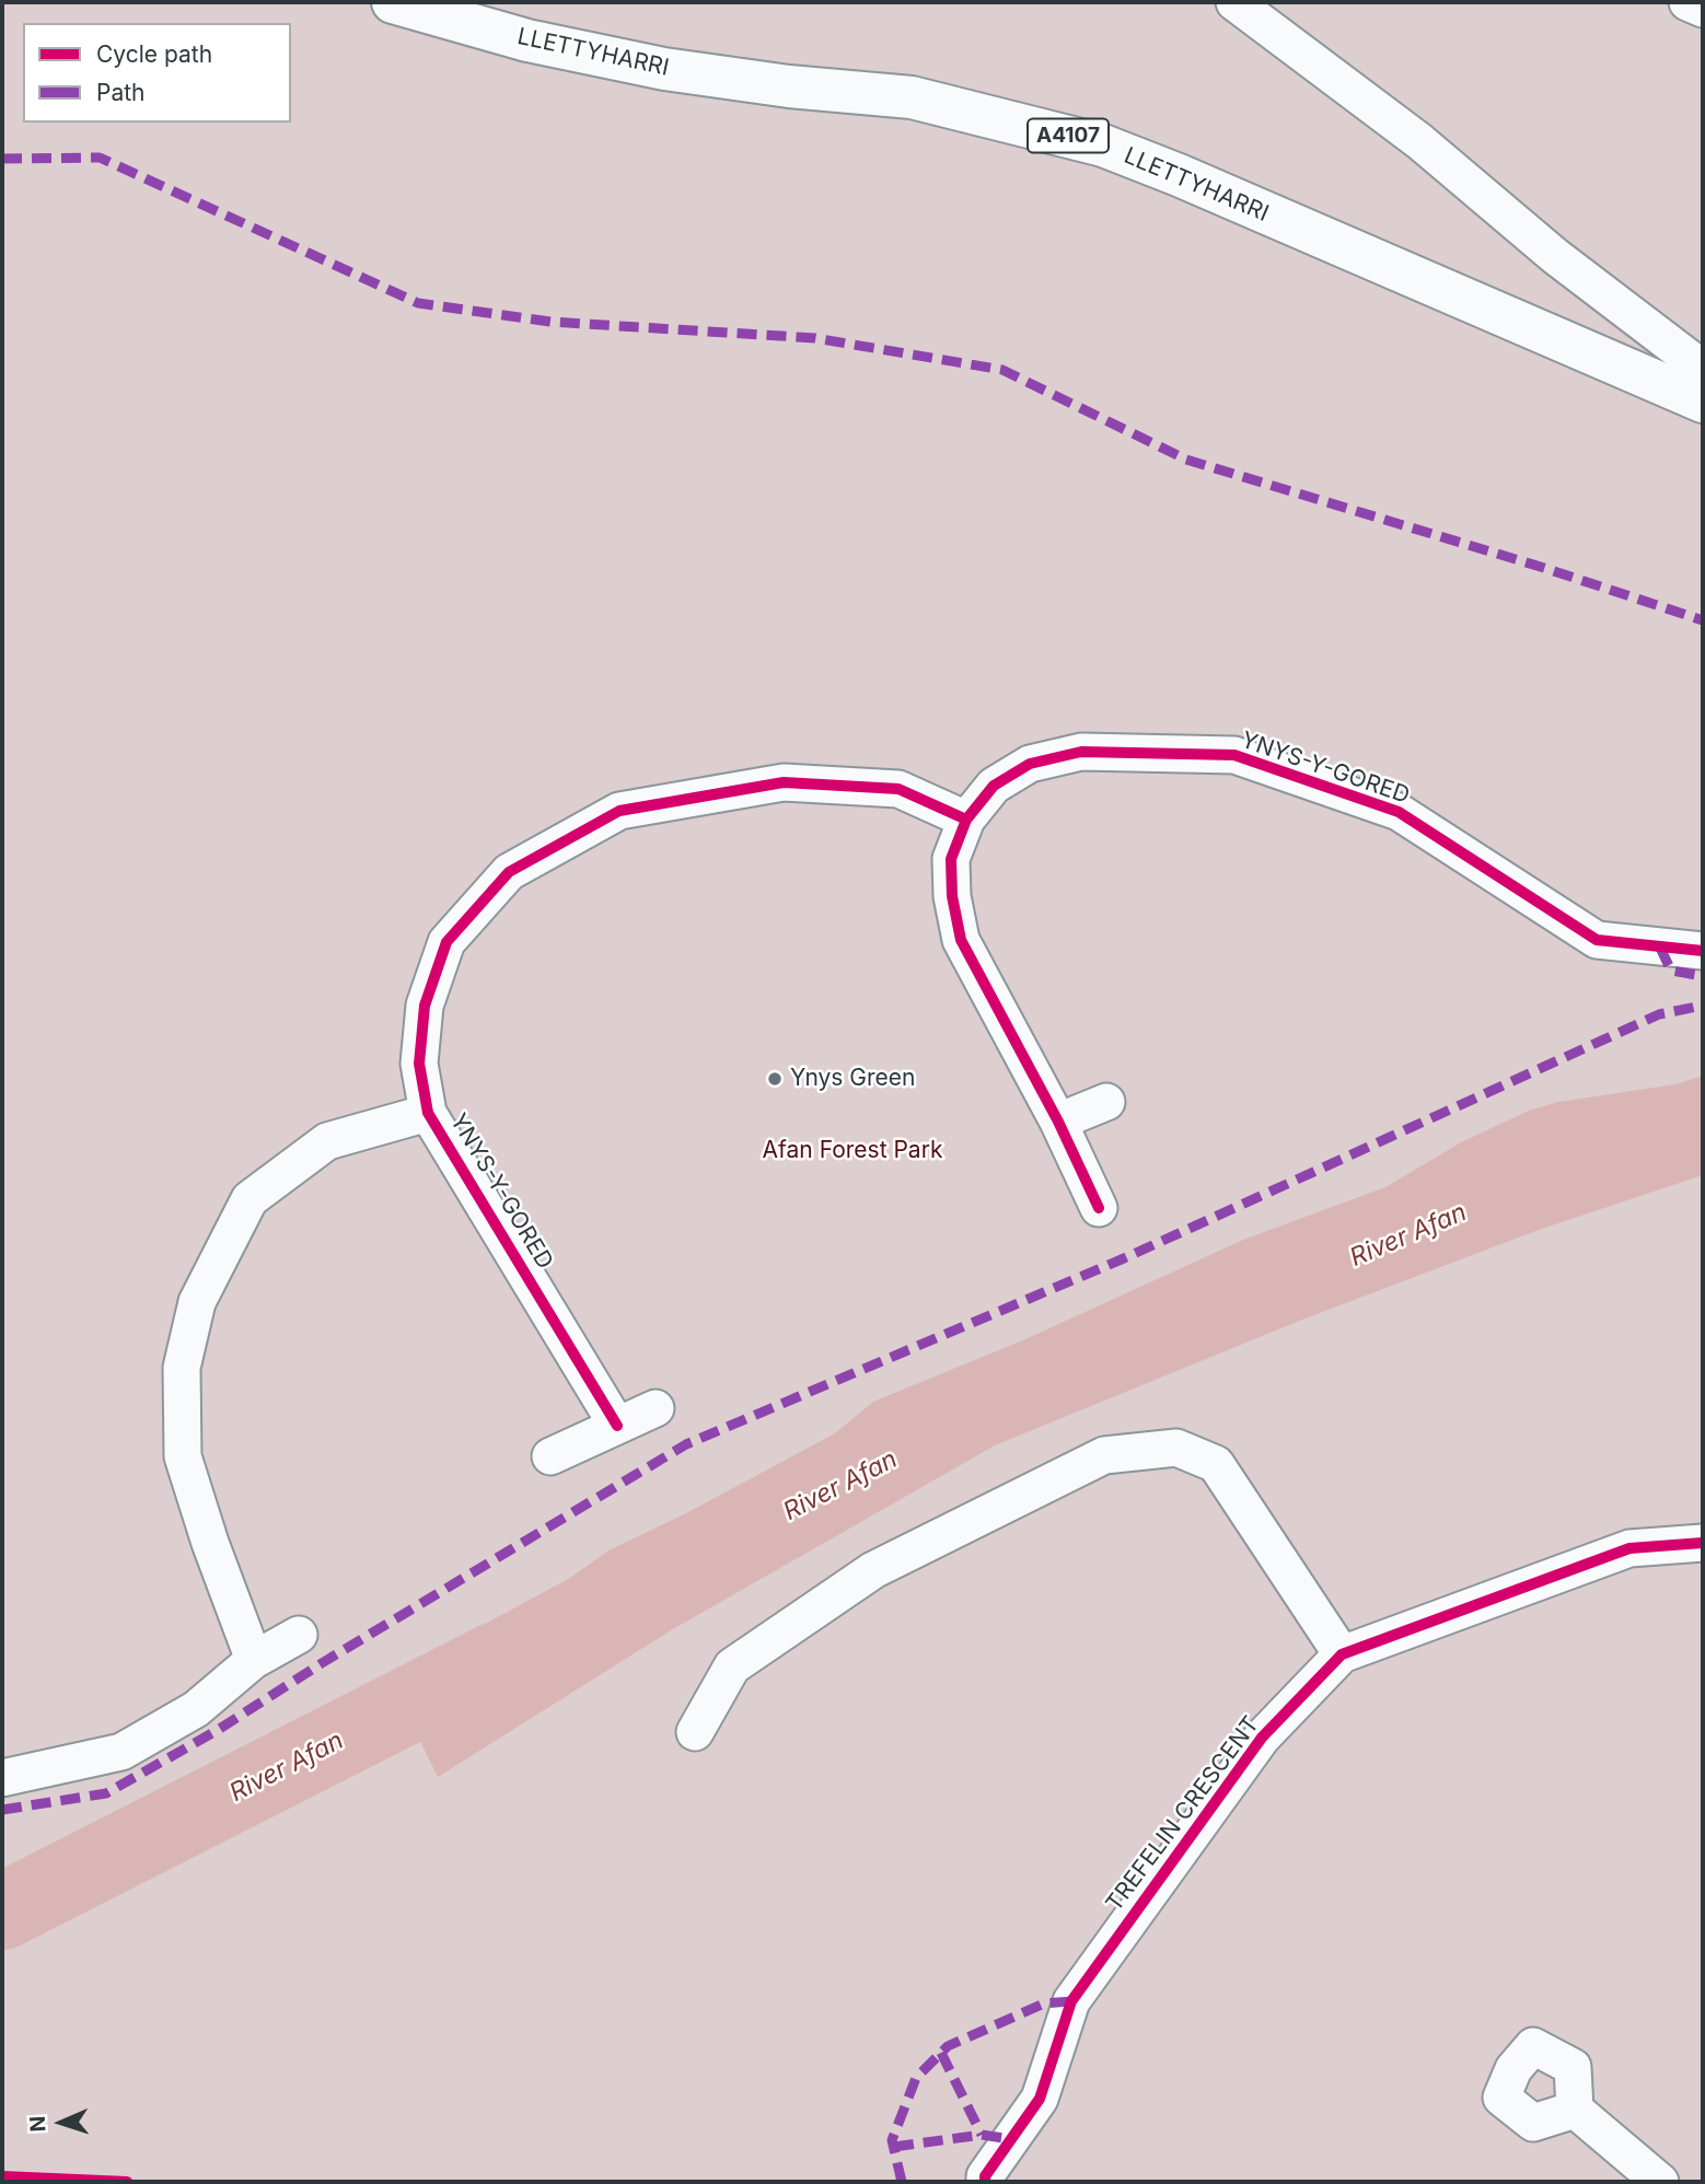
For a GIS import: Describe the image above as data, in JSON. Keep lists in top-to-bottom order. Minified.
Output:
{"streets":{"main road":["LLETTYHARRI","A4107"],"street":["YNYS-Y-GORED","TREFELIN CRESCENT"]},"water":["River Afan"],"parks":["Afan Forest Park"],"places":["Ynys Green"],"legend":["Cycle path","Path"],"north":"left"}
